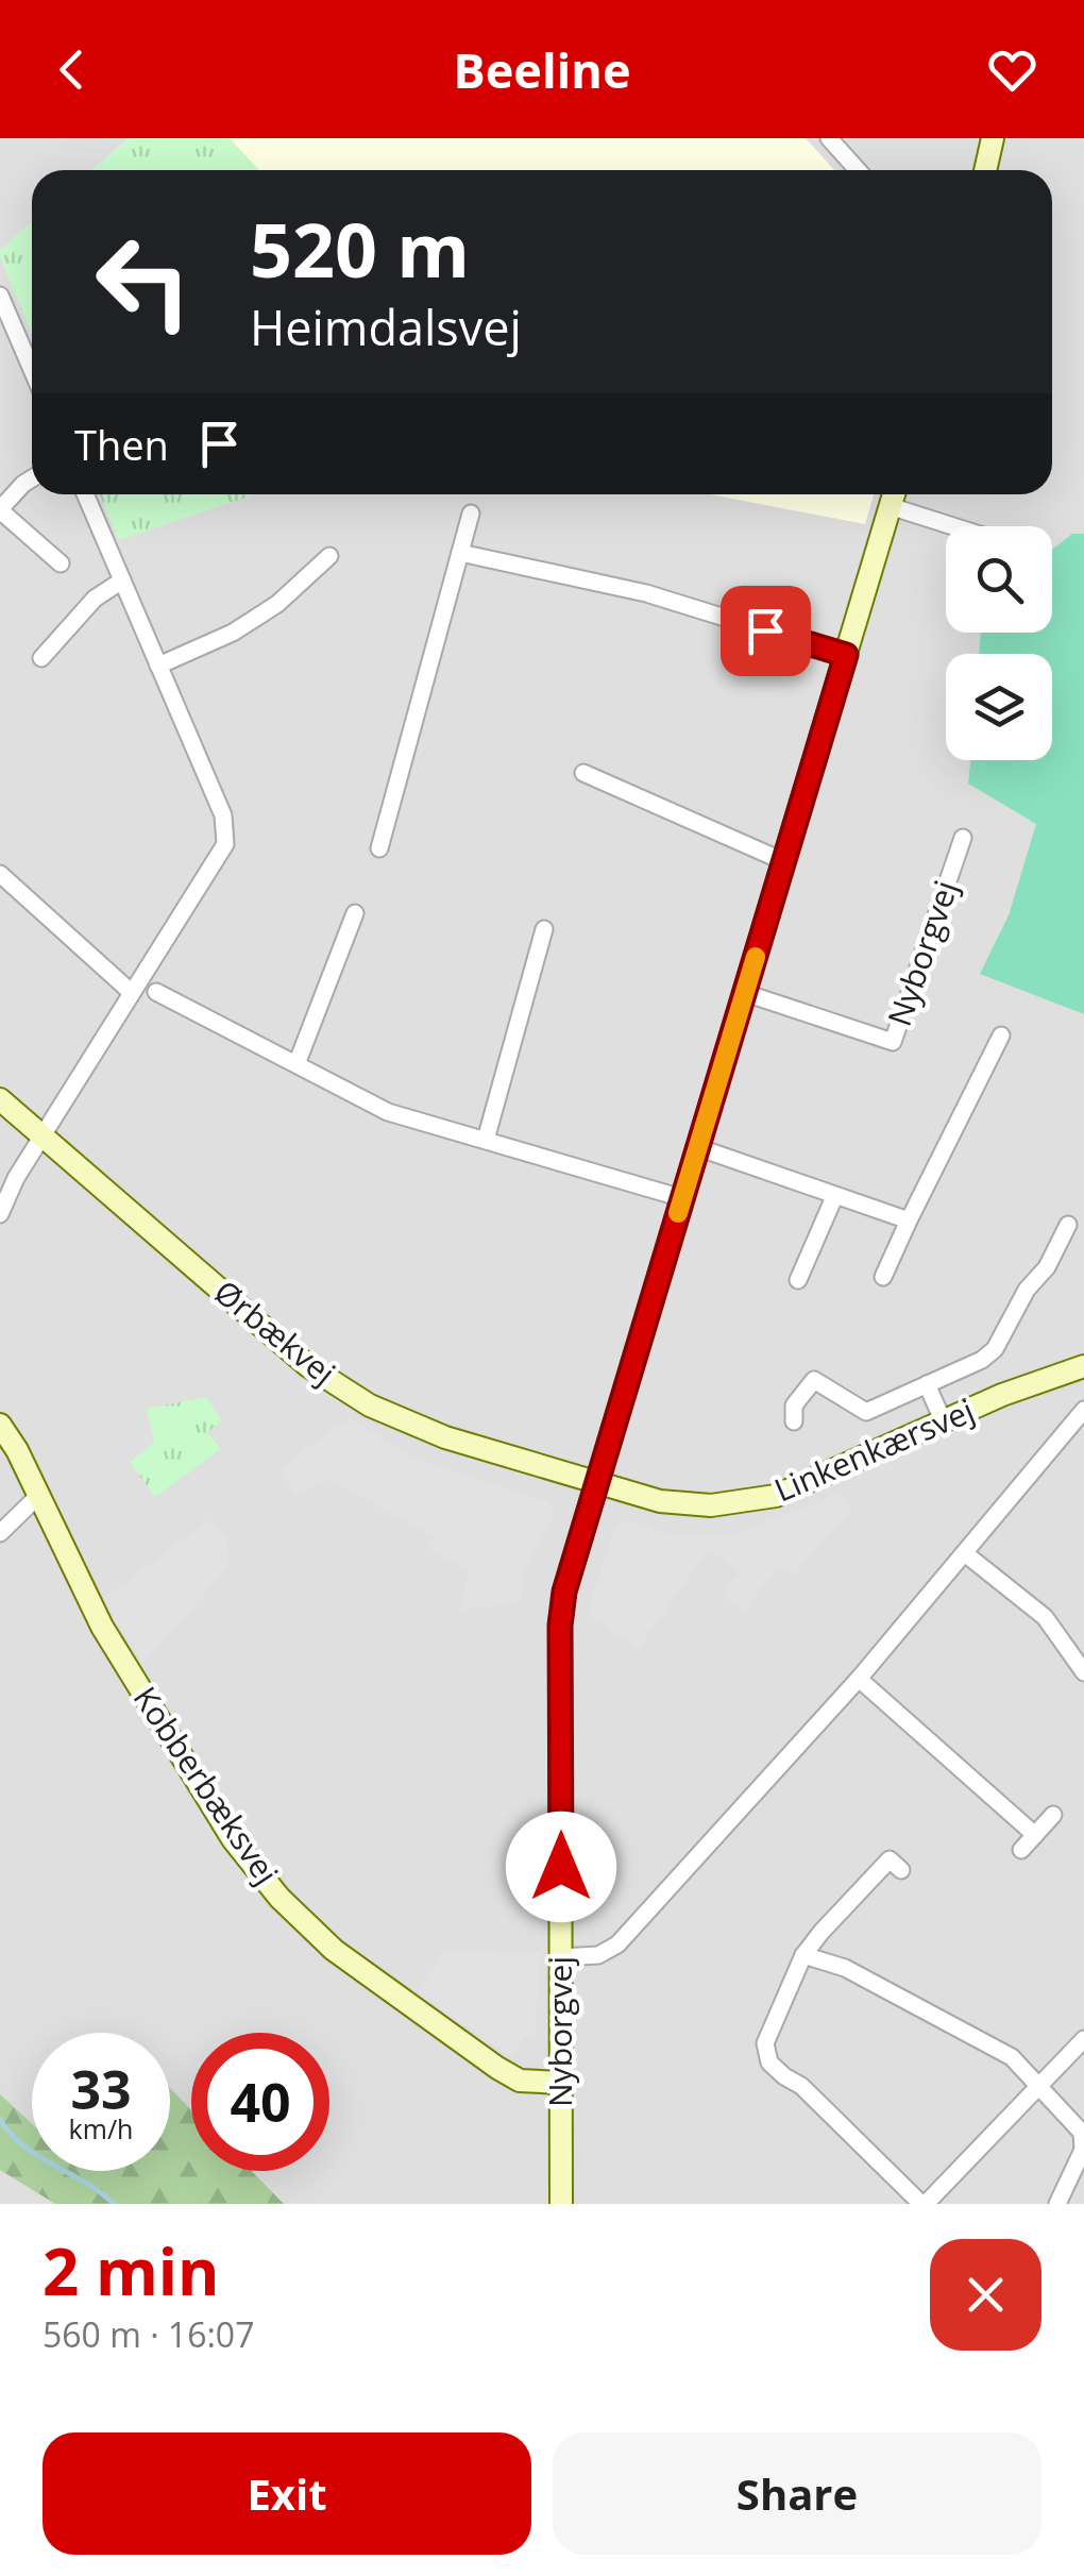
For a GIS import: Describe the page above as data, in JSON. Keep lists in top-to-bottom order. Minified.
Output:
{"streets":{"street":["Nyborgvej","Ørbækvej","Linkenkærsvej","Kobberbæksvej"]},"crossings":[["Nyborgvej","Ørbækvej"],["Nyborgvej","Linkenkærsvej"],["Nyborgvej","Kobberbæksvej"],["Ørbækvej","Linkenkærsvej"]],"page":{"header":"Beeline","turn":["520 m","Heimdalsvej"],"then":"Then","speed":"33 km/h","limit":"40","heading":["2 min","560 m · 16:07"],"buttons":["Exit","Share"]}}
